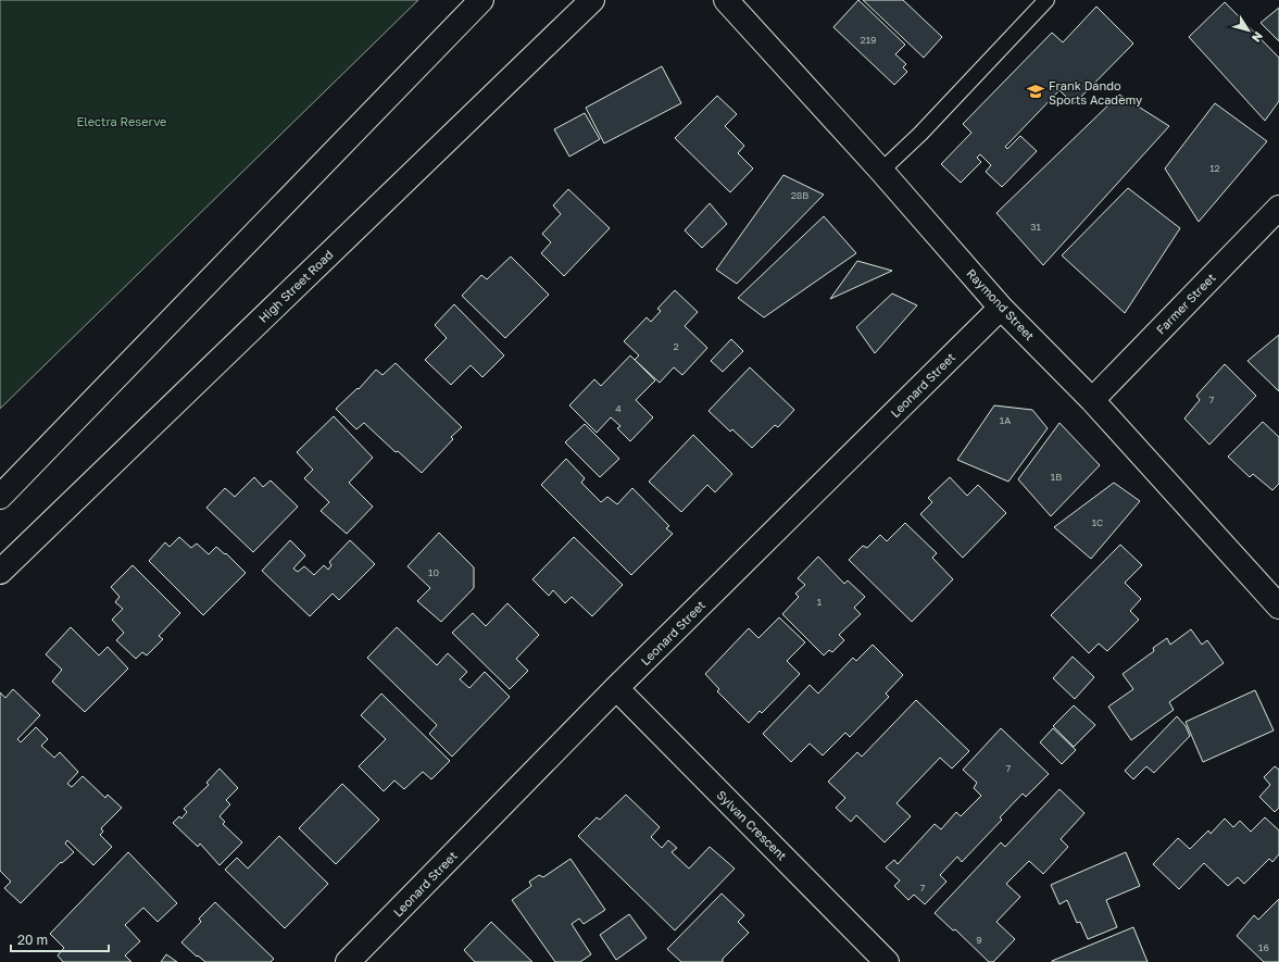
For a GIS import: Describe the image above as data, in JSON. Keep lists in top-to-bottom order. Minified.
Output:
{"streets":{"street":["High Street Road","Farmer Street","Raymond Street","Leonard Street","Sylvan Crescent"]},"crossings":[["Farmer Street","Raymond Street"],["Raymond Street","Leonard Street"],["Leonard Street","Sylvan Crescent"]],"parks":["Electra Reserve"],"places":{"school or university":["Frank Dando Sports Academy"]},"house_numbers":["219","12","28B","31","2","7","4","1A","1B","1C","10","1","7","7","9","16"],"scale_bar":"20 m","north":"bottom right"}
